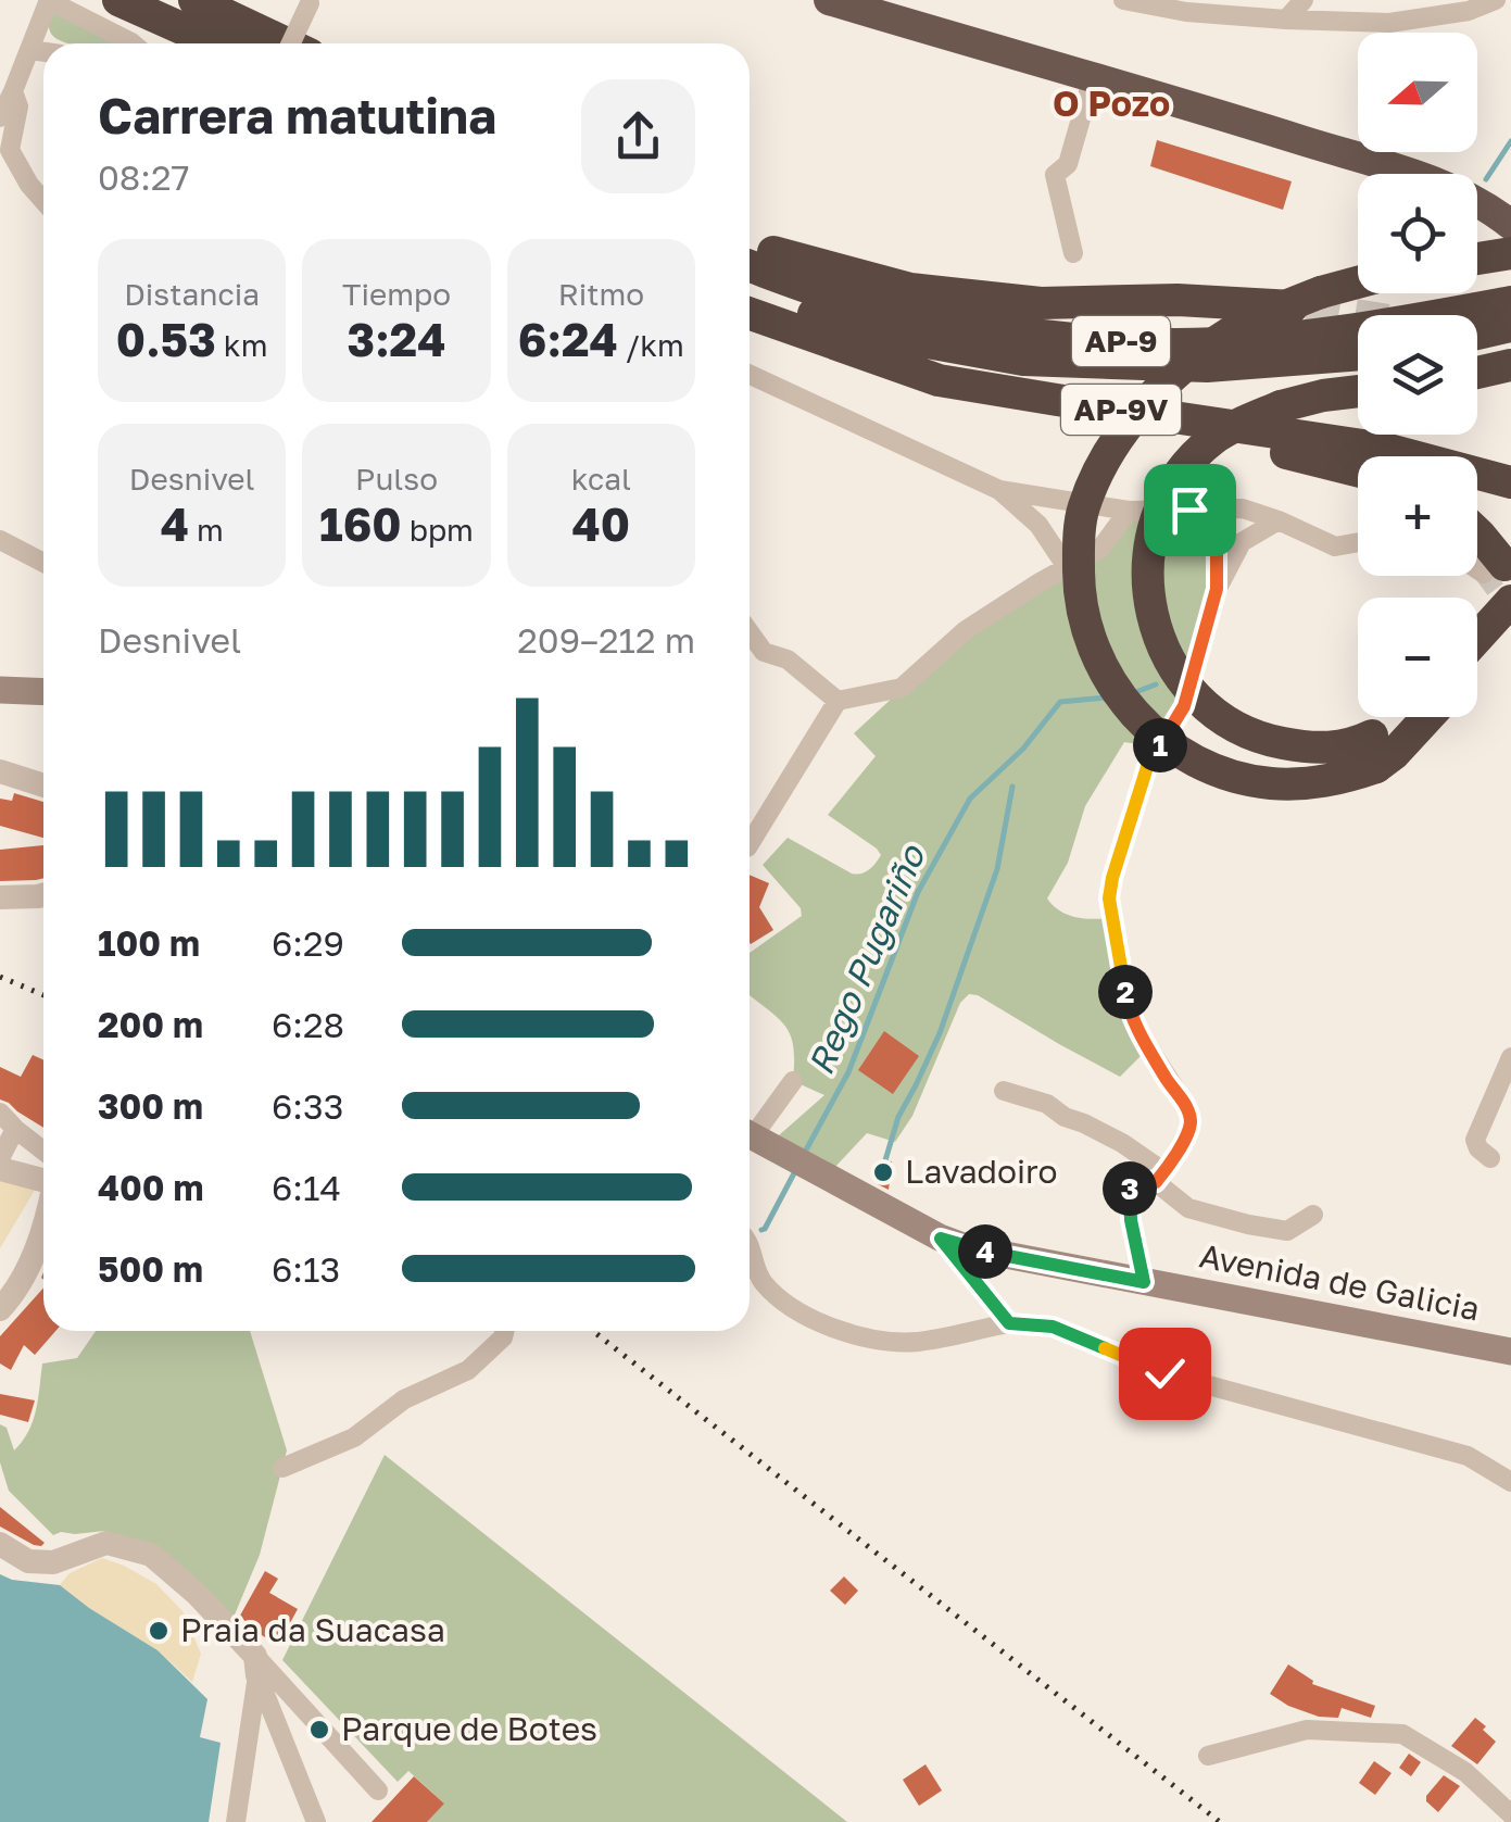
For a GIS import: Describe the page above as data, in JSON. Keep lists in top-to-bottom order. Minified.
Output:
{"streets":{"highway":["AP-9","AP-9V"],"main road":["Avenida de Galicia"]},"districts":["O Pozo"],"water":["Rego Pugariño"],"places":["Lavadoiro","Praia da Suacasa","Parque de Botes"],"north":"left","page":{"map_buttons":["+","−"],"heading":["Carrera matutina","08:27"],"stats":[["Distancia","0.53 km"],["Tiempo","3:24"],["Ritmo","6:24 /km"],["Desnivel","4 m"],["Pulso","160 bpm"],["kcal","40"]],"chart":["Desnivel","209–212 m"],"pins":["1","2","3","4"],"list":[{"name":"100 m","note":"6:29"},{"name":"200 m","note":"6:28"},{"name":"300 m","note":"6:33"},{"name":"400 m","note":"6:14"},{"name":"500 m","note":"6:13"}]}}
